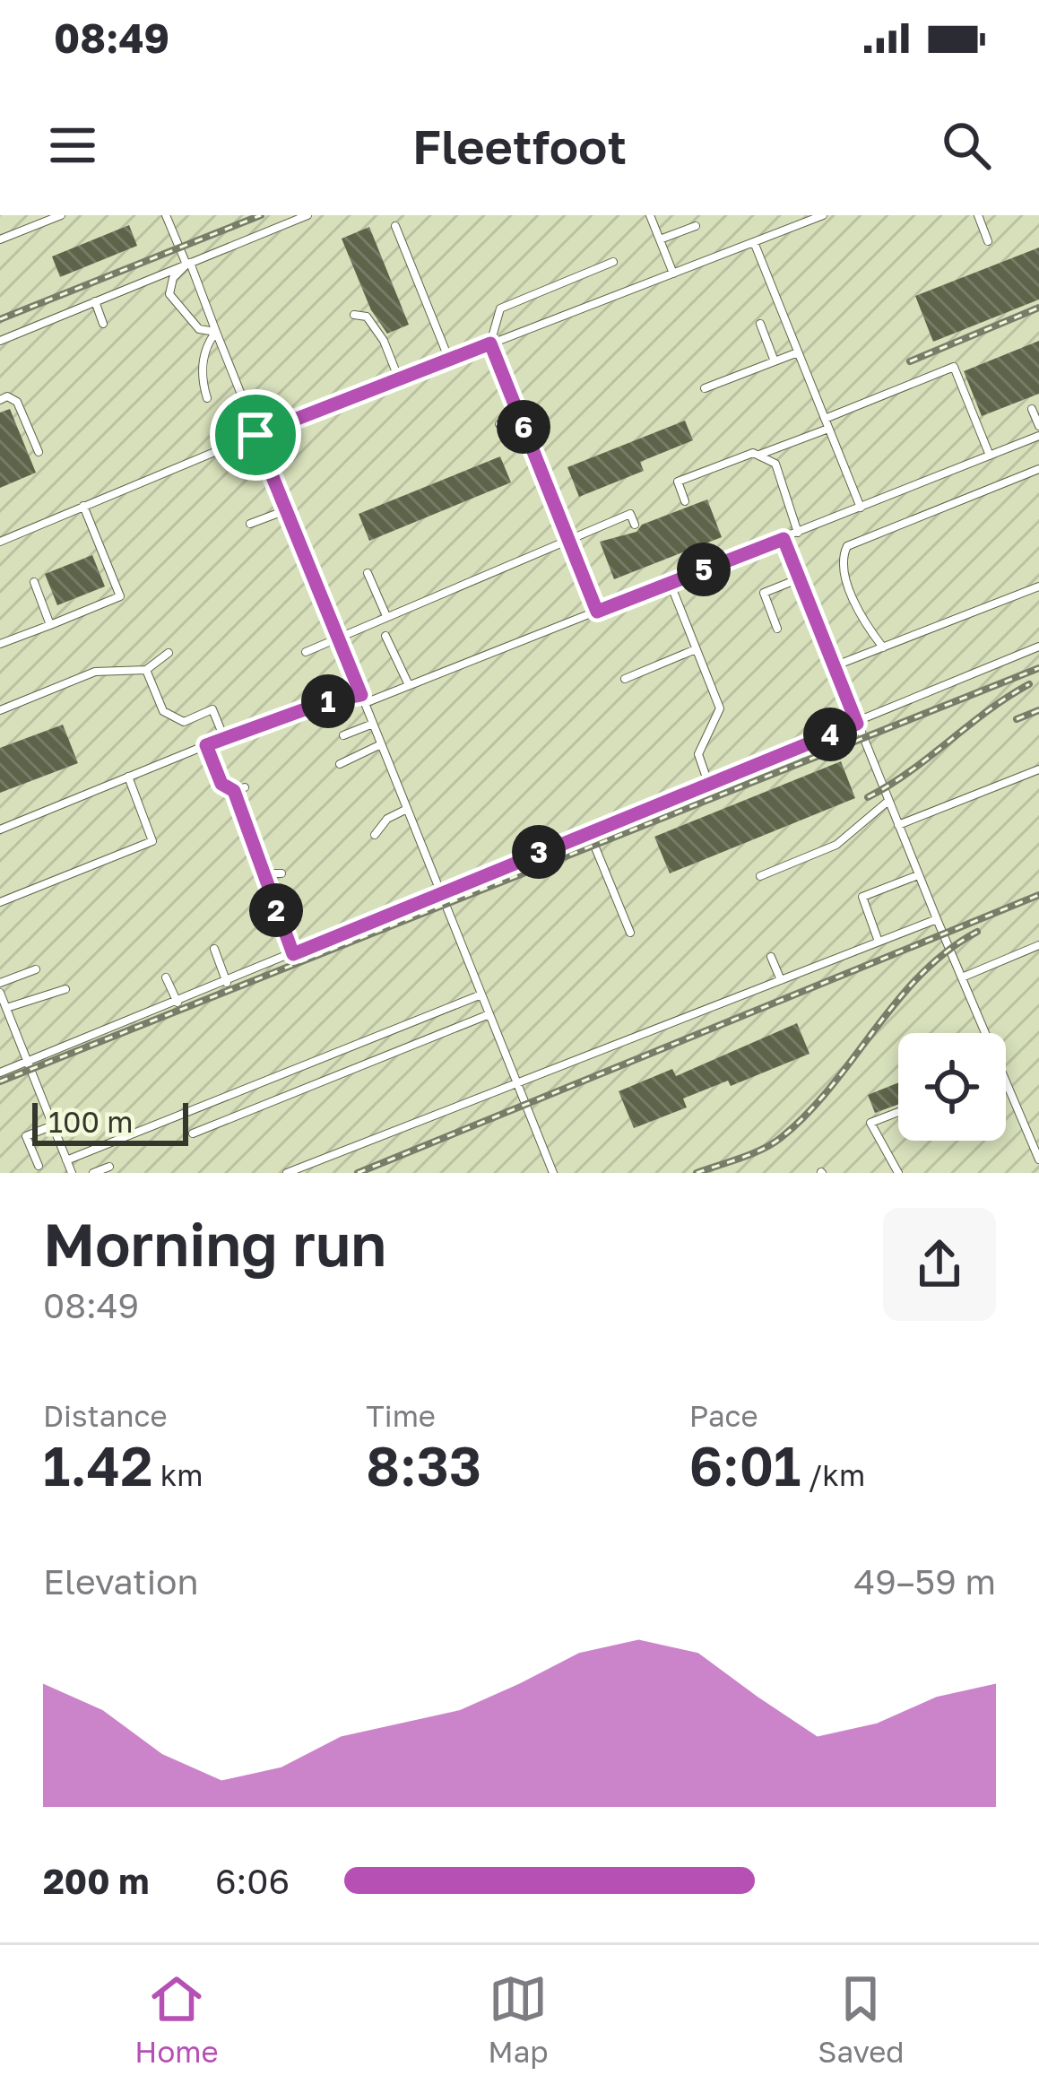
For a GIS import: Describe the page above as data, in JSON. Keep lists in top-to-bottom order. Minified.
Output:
{"scale_bar":"100 m","page":{"status":"08:49","header":"Fleetfoot","pins":["6","5","1","4","3","2"],"scale":"100 m","heading":["Morning run","08:49"],"stats":[["Distance","1.42 km"],["Time","8:33"],["Pace","6:01 /km"]],"chart":["Elevation","49–59 m"],"list":[{"name":"200 m","note":"6:06"}],"tabs":["Home","Map","Saved"]}}
